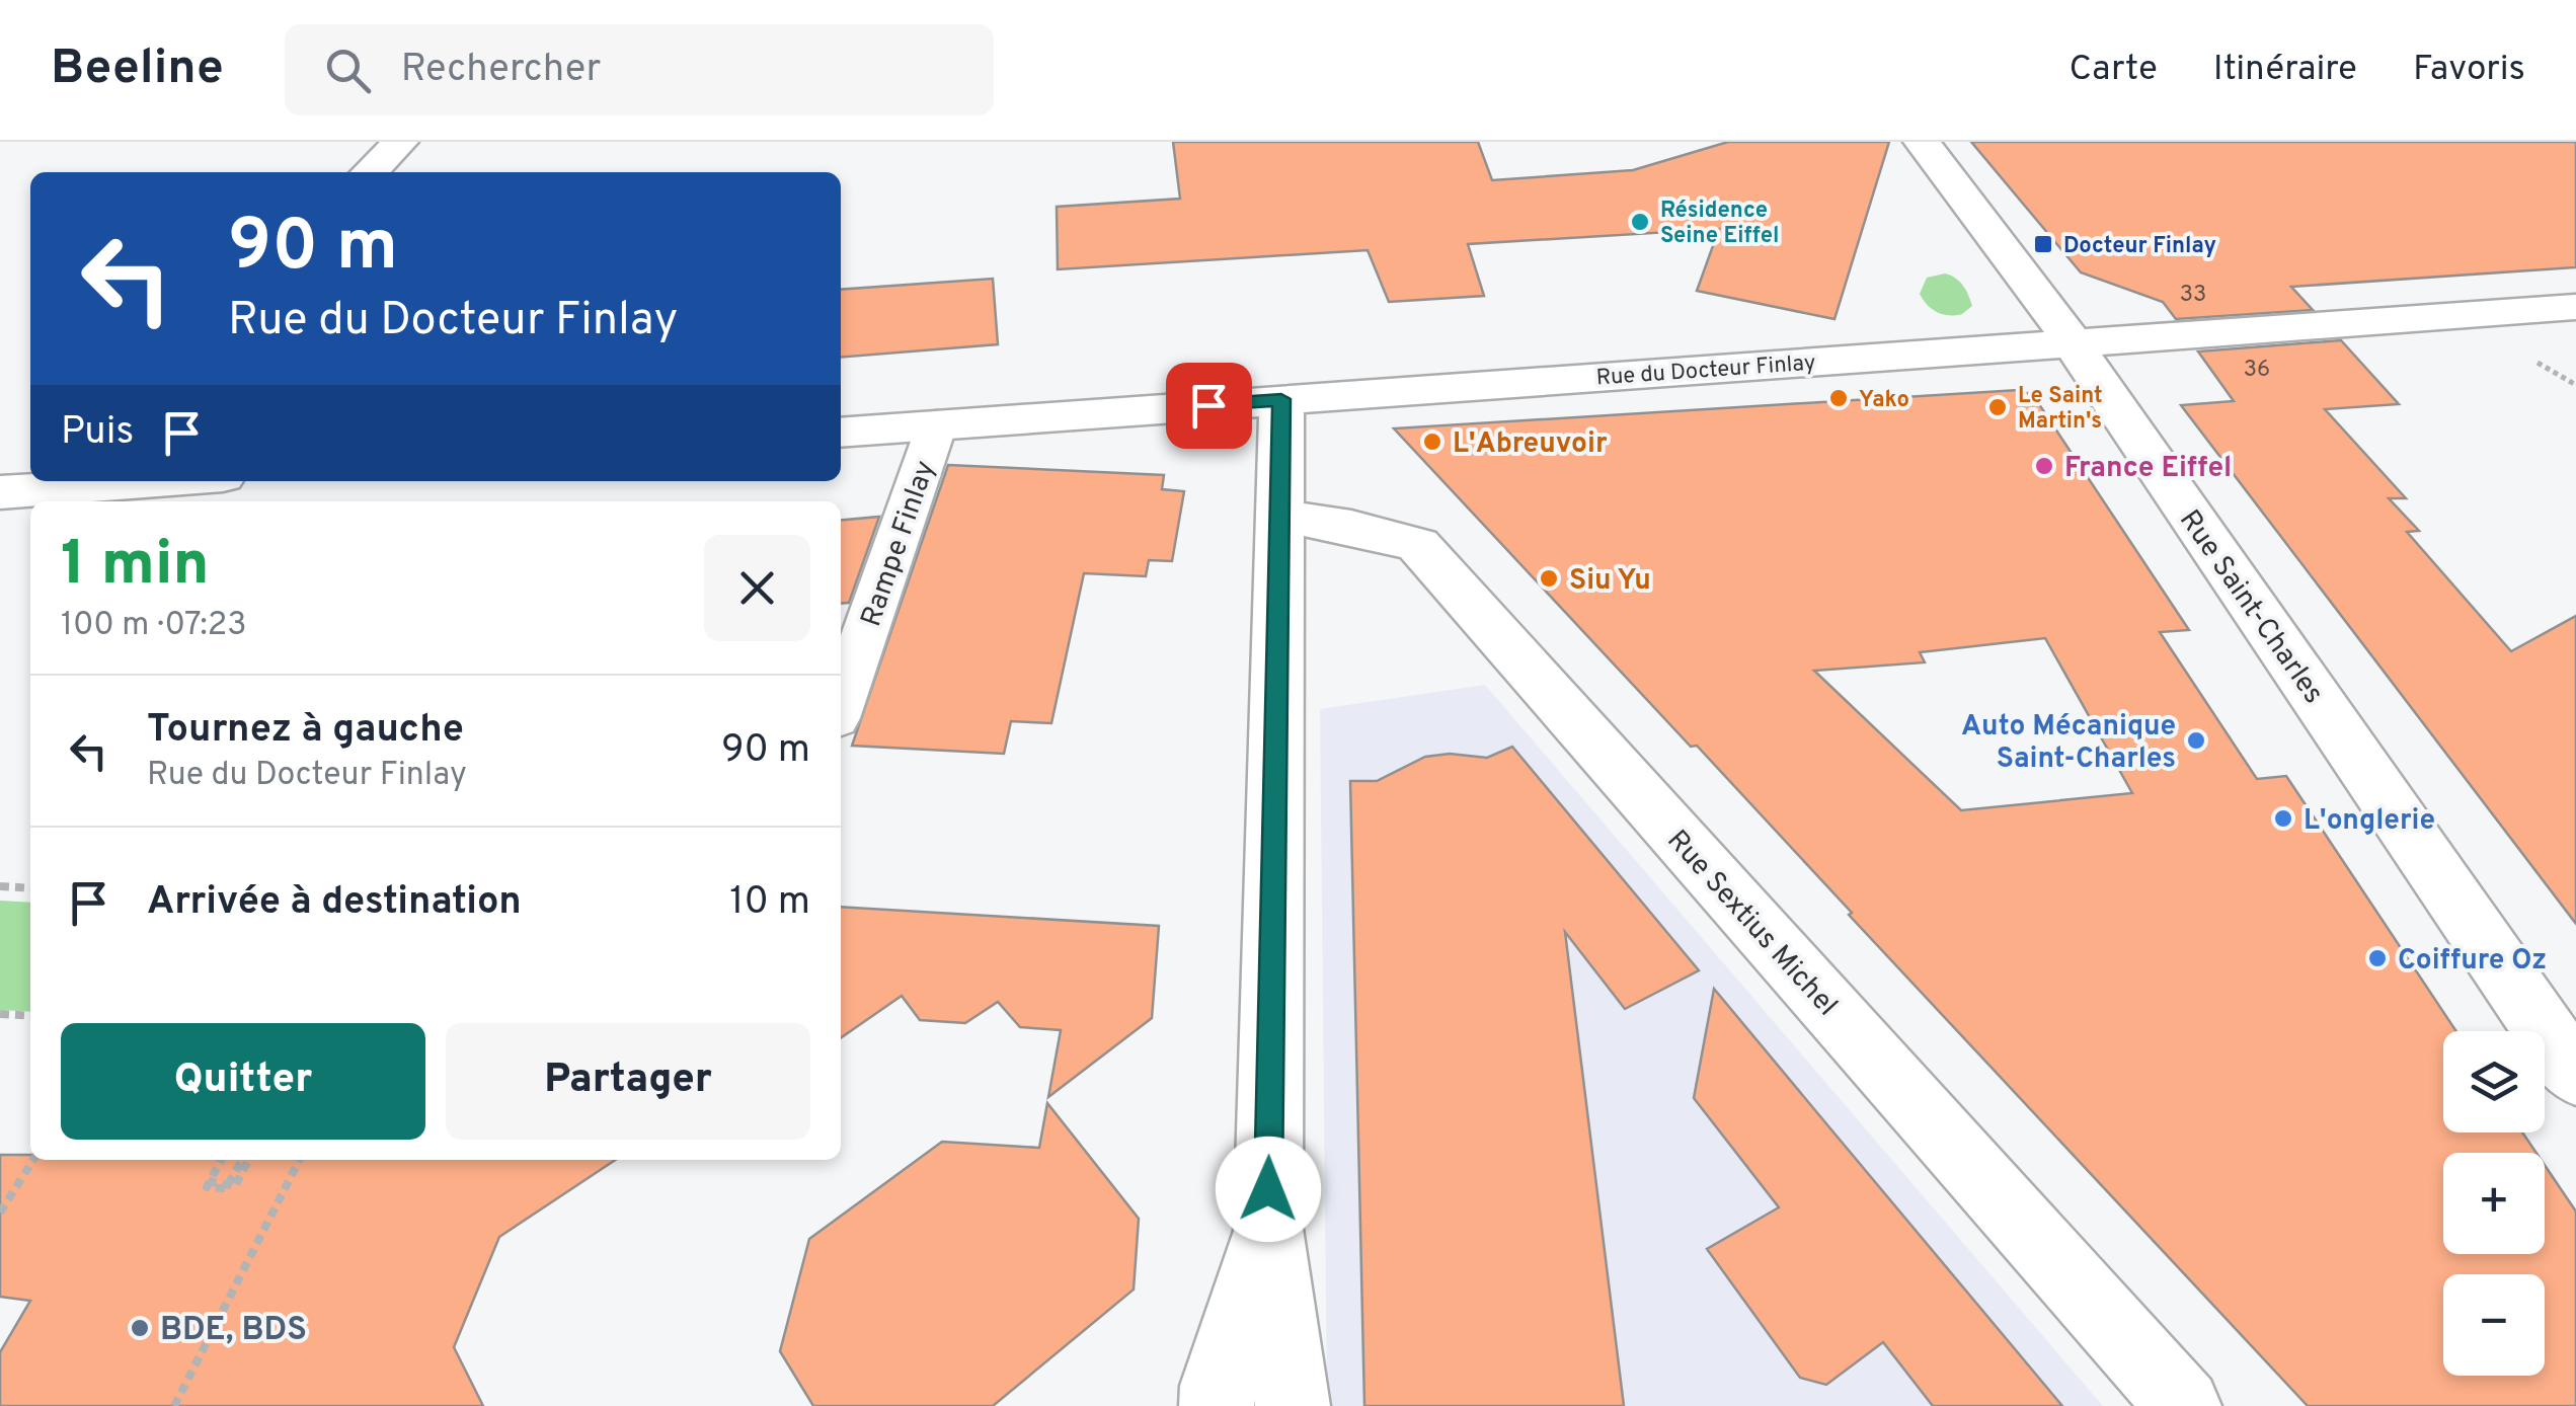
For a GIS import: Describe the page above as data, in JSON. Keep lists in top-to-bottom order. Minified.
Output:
{"streets":{"street":["Rue du Docteur Finlay","Rampe Finlay","Rue Saint-Charles","Rue Sextius Michel"]},"crossings":[["Rue du Docteur Finlay","Rampe Finlay"],["Rue du Docteur Finlay","Rue Saint-Charles"]],"places":{"other":["Résidence Seine Eiffel","Yako","Le Saint Martin's","L'Abreuvoir","France Eiffel","Siu Yu","Auto Mécanique Saint-Charles","L'onglerie","Coiffure Oz","BDE, BDS"],"transit":["Docteur Finlay"]},"house_numbers":["33","36"],"page":{"header":"Beeline","search":"Rechercher","nav":["Carte","Itinéraire","Favoris"],"turn":["90 m","Rue du Docteur Finlay"],"then":"Puis","heading":["1 min","100 m · 07:23"],"list":[{"name":"Tournez à gauche","note":"Rue du Docteur Finlay","value":"90 m"},{"name":"Arrivée à destination","value":"10 m"}],"buttons":["Quitter","Partager"],"map_buttons":["+","−"]}}
